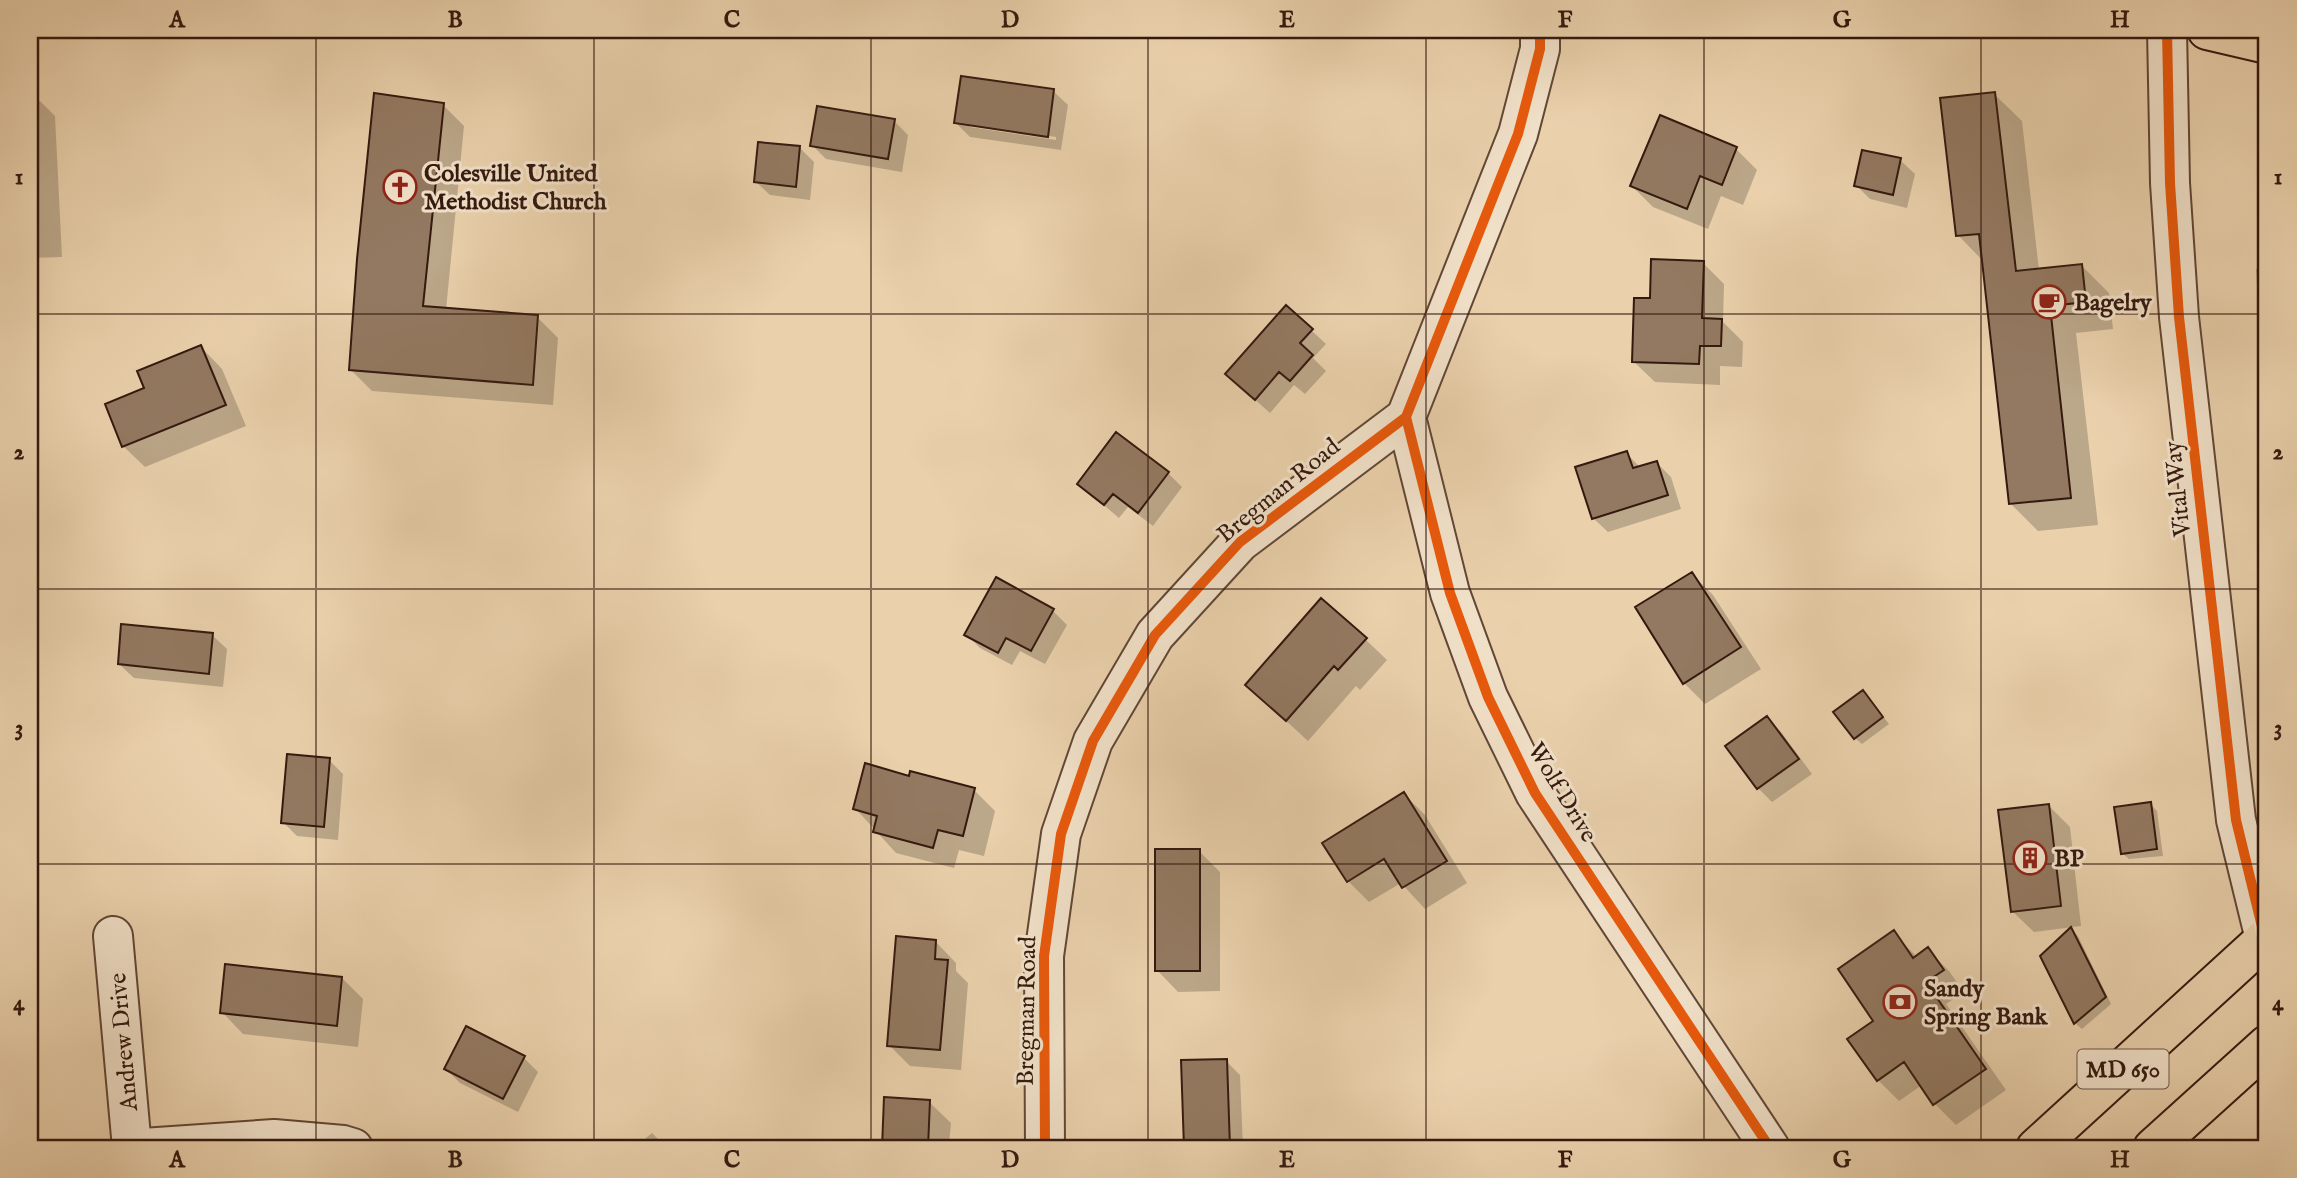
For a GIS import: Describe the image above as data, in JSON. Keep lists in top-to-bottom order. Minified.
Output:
{"streets":{"main road":["MD 650"],"street":["Vital Way","Bregman Road","Wolf Drive","Andrew Drive"]},"crossings":[["Vital Way","MD 650"],["Bregman Road","Wolf Drive"]],"places":{"church":["Colesville United Methodist Church"],"cafe":["Bagelry"],"building":["BP"],"bank":["Sandy Spring Bank"]},"grid":{"columns":["A","B","C","D","E","F","G","H"],"rows":["1","2","3","4"]}}
